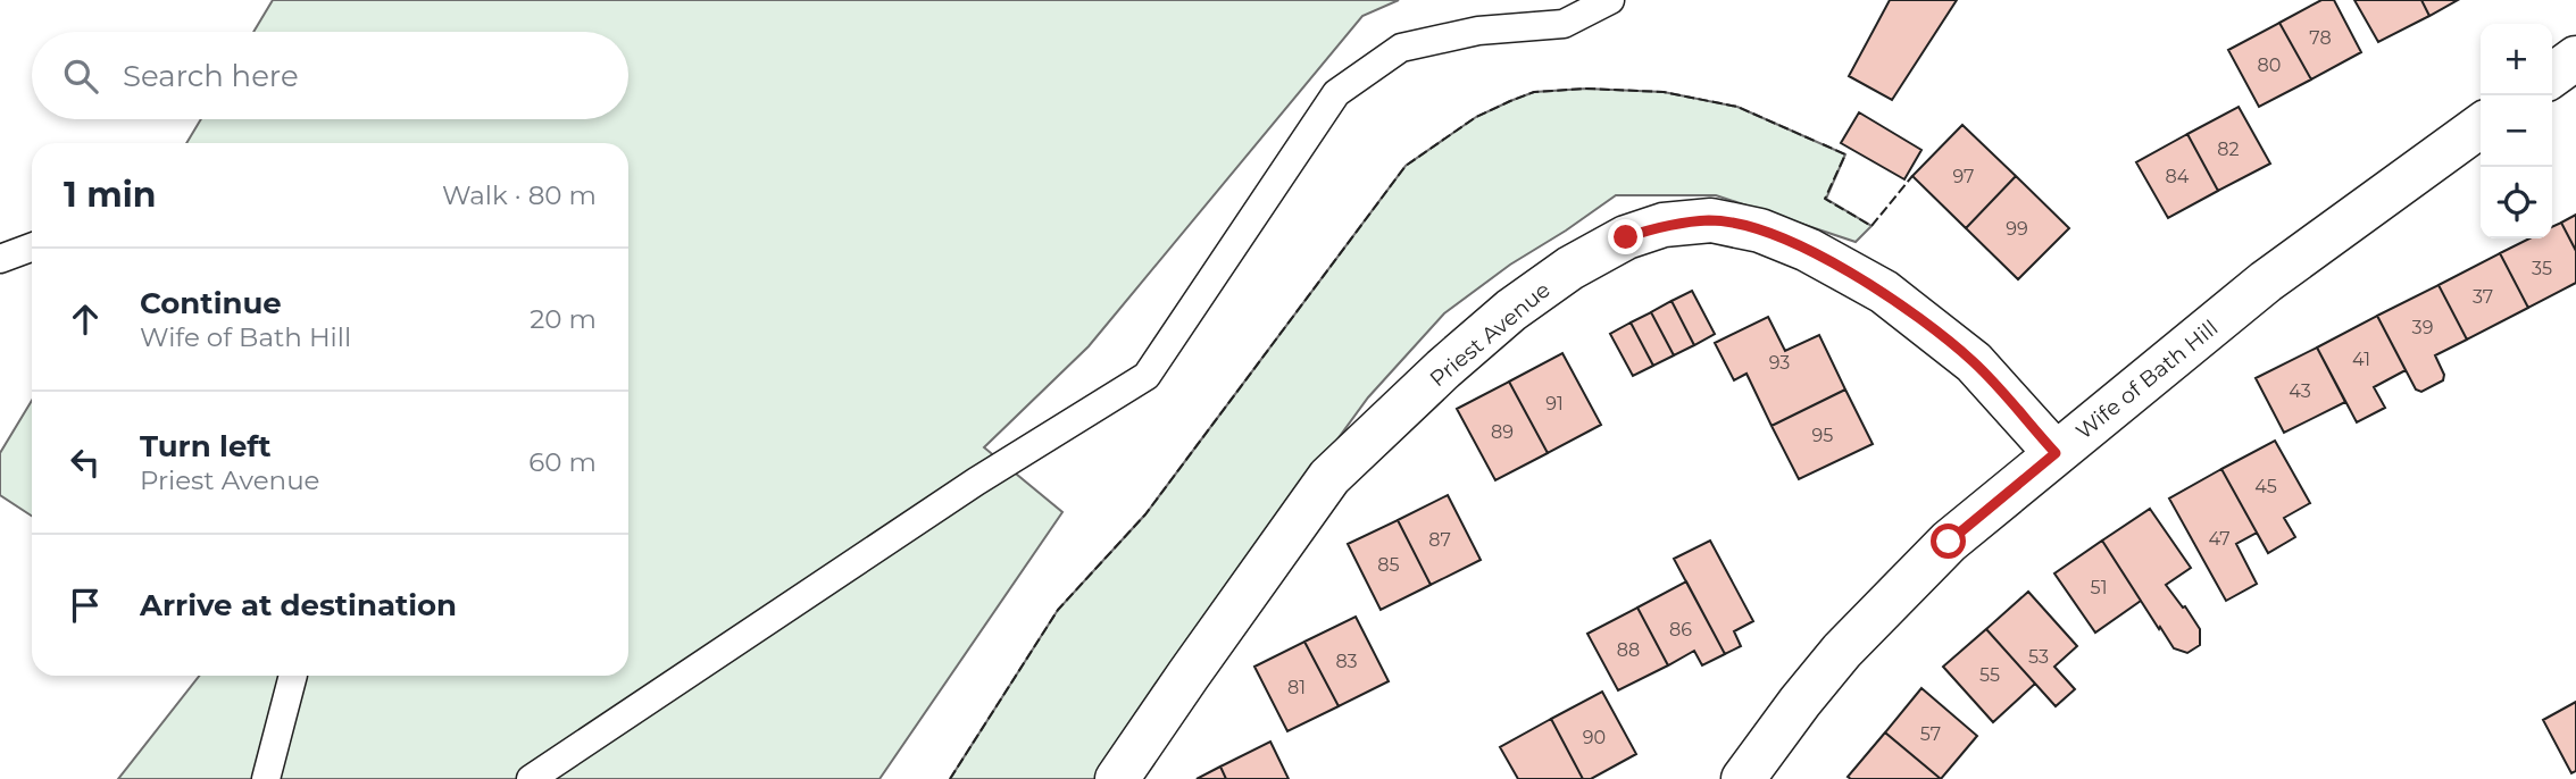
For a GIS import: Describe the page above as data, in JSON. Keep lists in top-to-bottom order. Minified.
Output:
{"streets":{"street":["Priest Avenue","Wife of Bath Hill"]},"crossings":[["Priest Avenue","Wife of Bath Hill"]],"house_numbers":["78","80","82","97","84","99","35","37","39","41","93","43","91","89","95","45","47","87","85","51","86","88","53","83","55","81","57","90"],"page":{"map_buttons":["+","−"],"search":"Search here","heading":["1 min","Walk · 80 m"],"list":[["Continue","Wife of Bath Hill","20 m"],["Turn left","Priest Avenue","60 m"],"Arrive at destination"]}}
